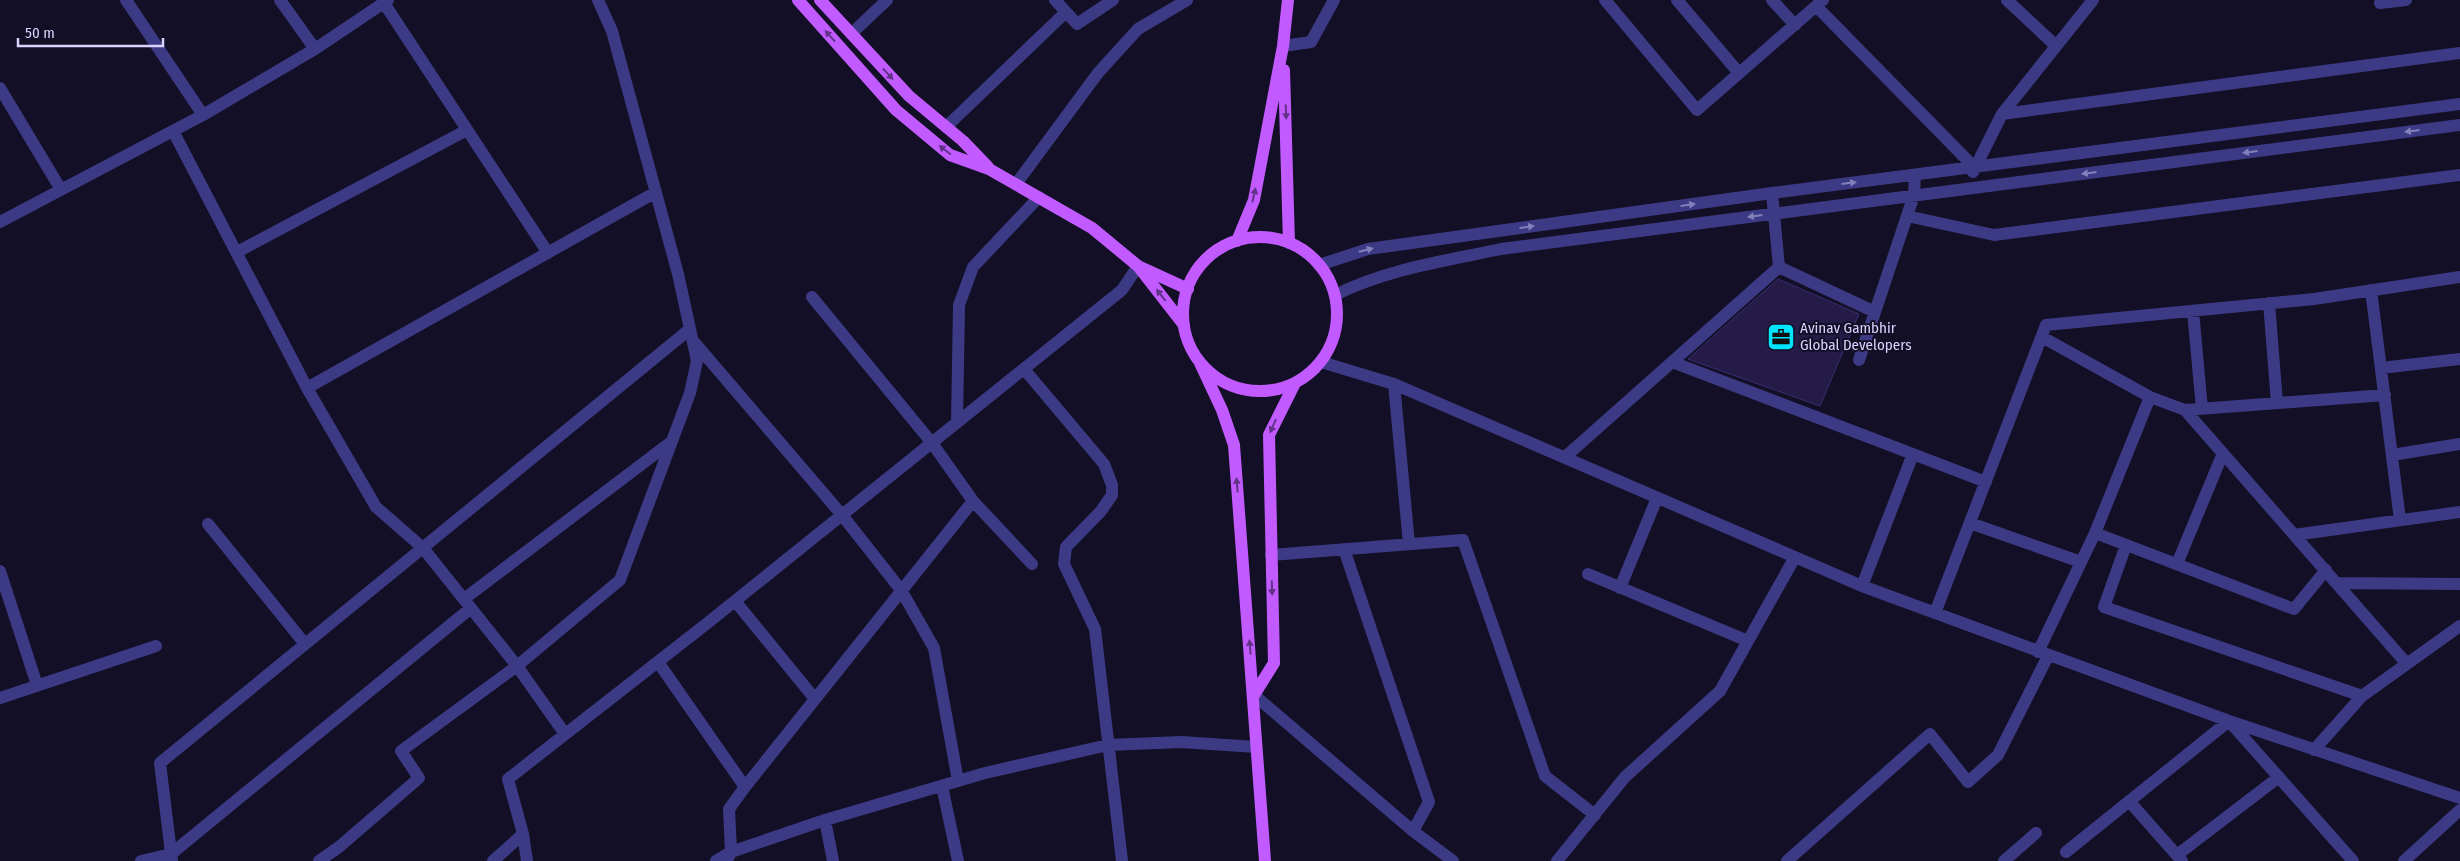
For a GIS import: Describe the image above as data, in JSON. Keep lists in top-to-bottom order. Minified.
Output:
{"places":{"office":["Avinav Gambhir Global Developers"]},"scale_bar":"50 m"}
